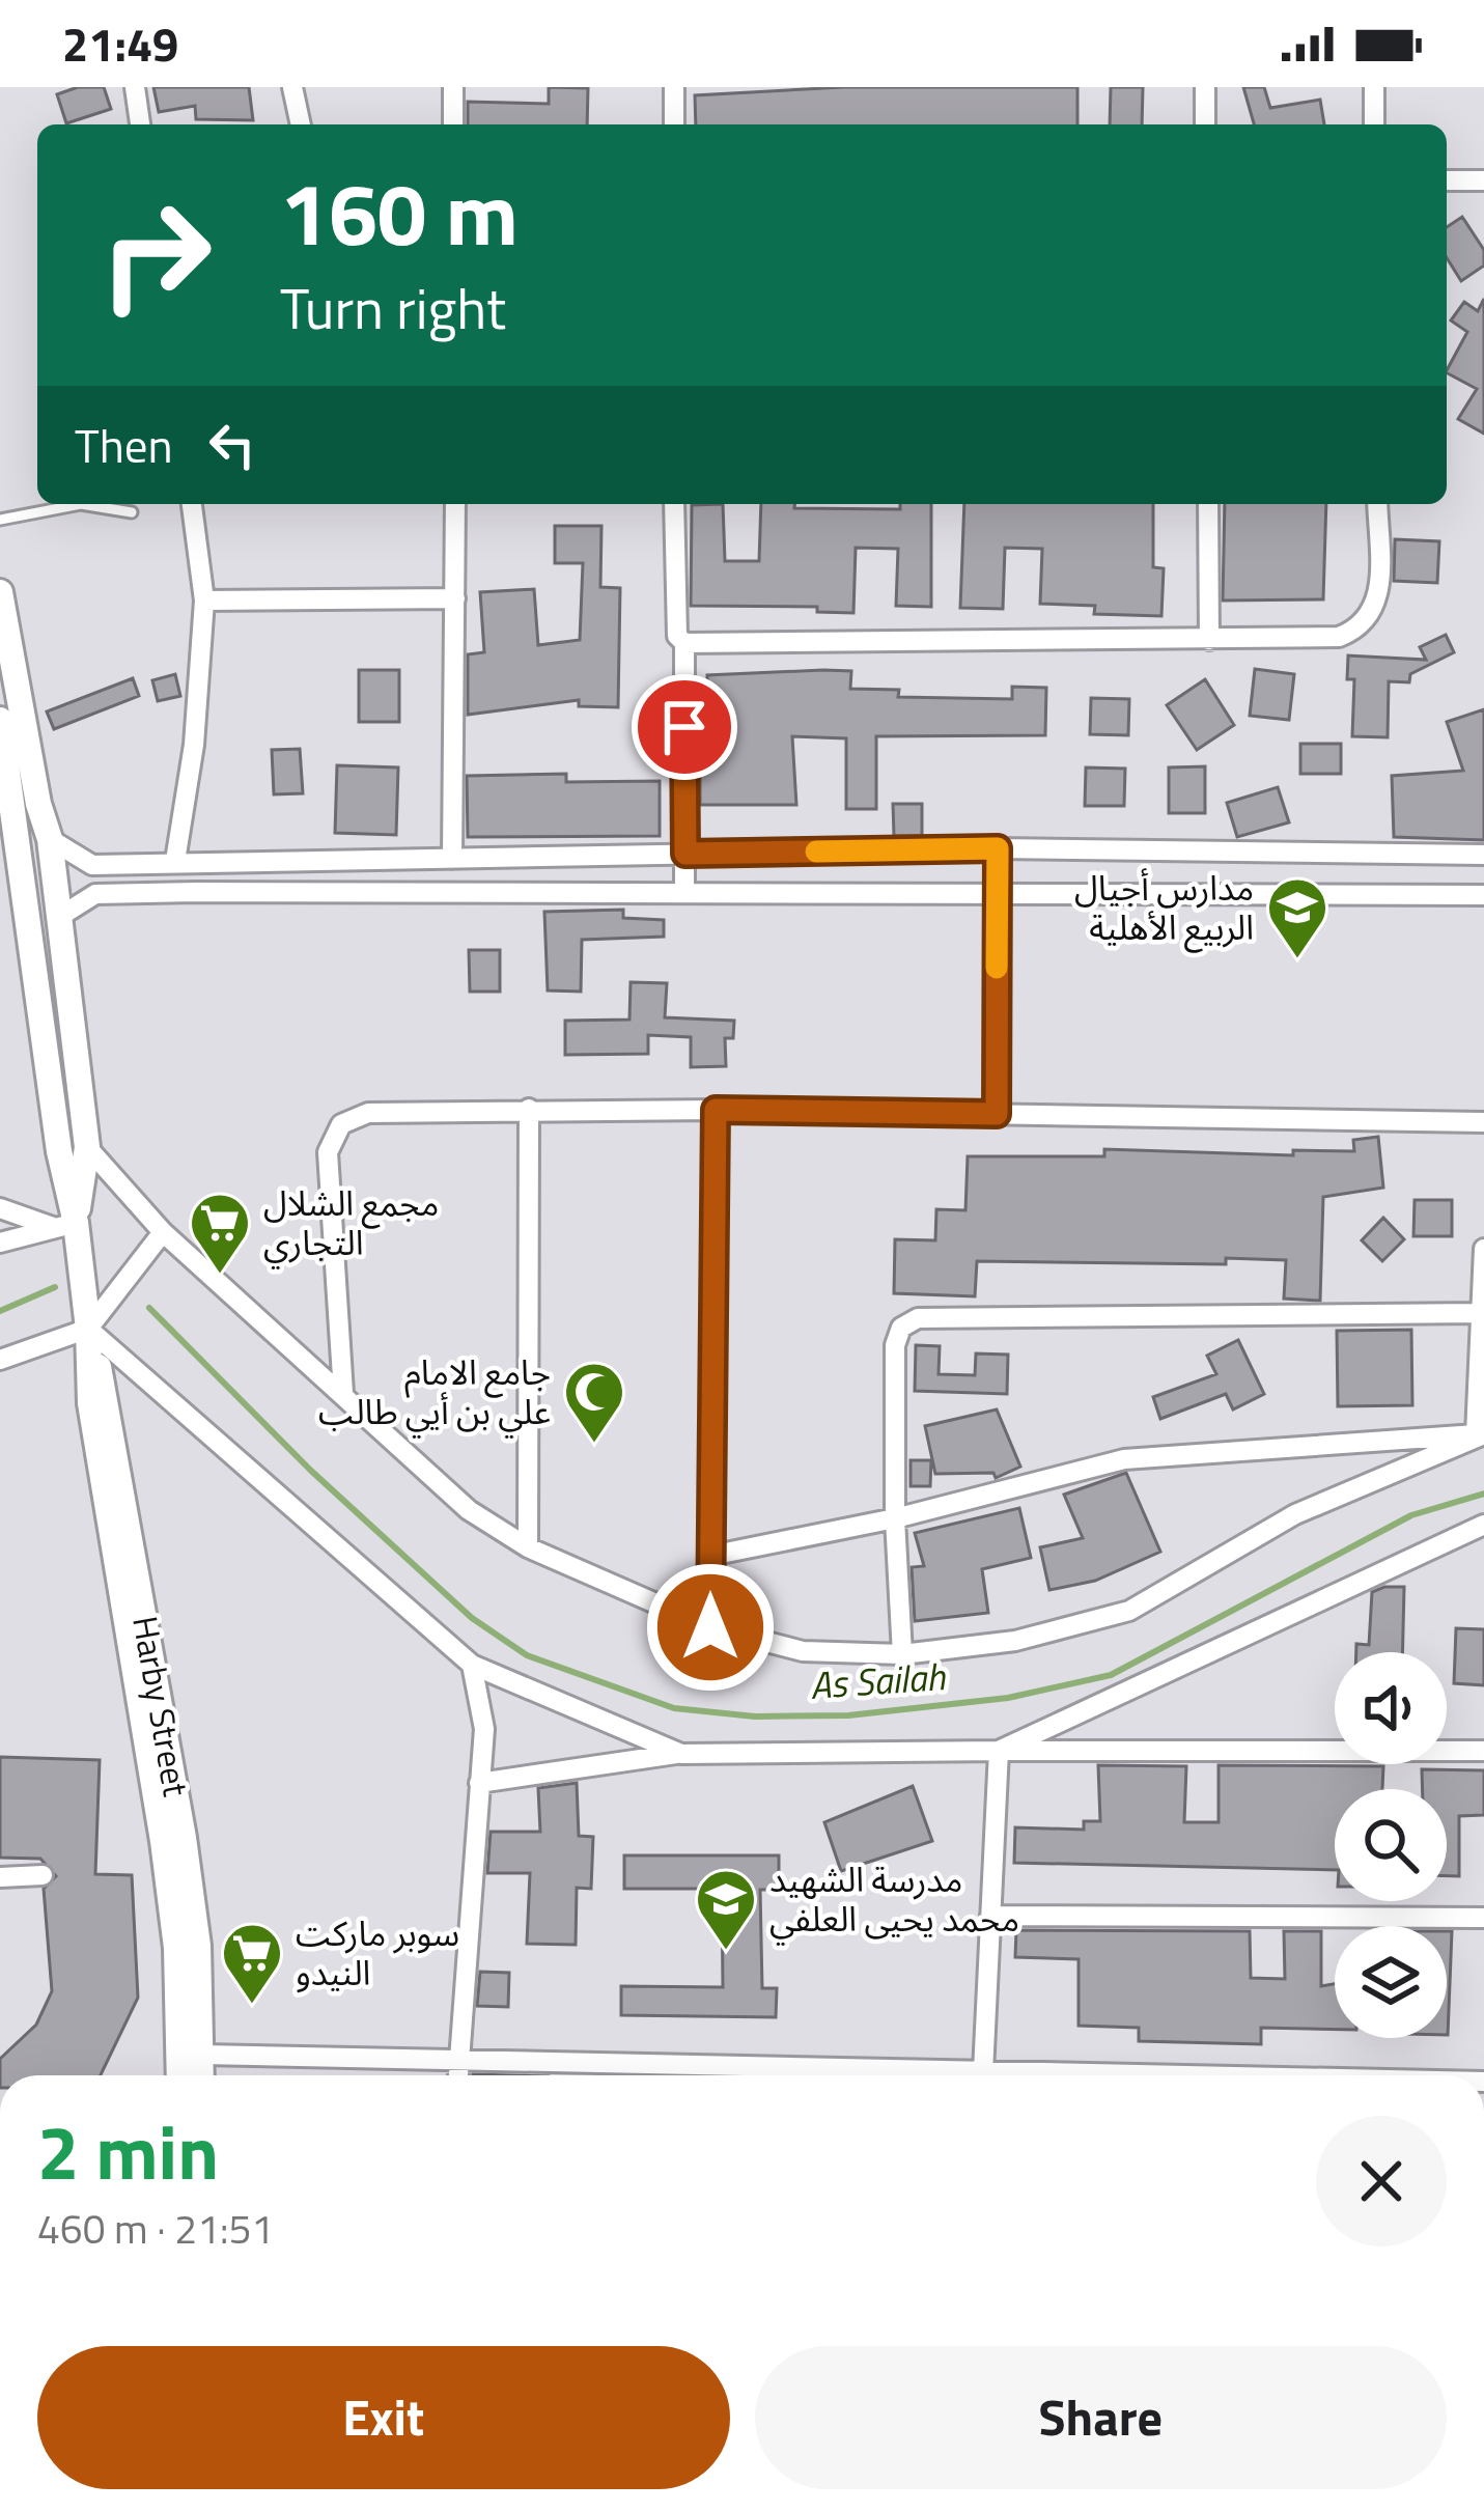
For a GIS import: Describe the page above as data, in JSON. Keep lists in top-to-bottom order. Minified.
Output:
{"streets":{"street":["Harby Street"]},"water":["As Sailah"],"places":{"school or university":["مدارس أجيال الربيع الأهلية","مدرسة الشهيد محمد يحيى العلفي"],"supermarket":["مجمع الشلال التجاري","سوبر ماركت النيدو"],"mosque":["جامع الامام علي بن أيي طالب"]},"page":{"status":"21:49","turn":["160 m","Turn right"],"then":"Then","heading":["2 min","460 m · 21:51"],"buttons":["Exit","Share"]}}
